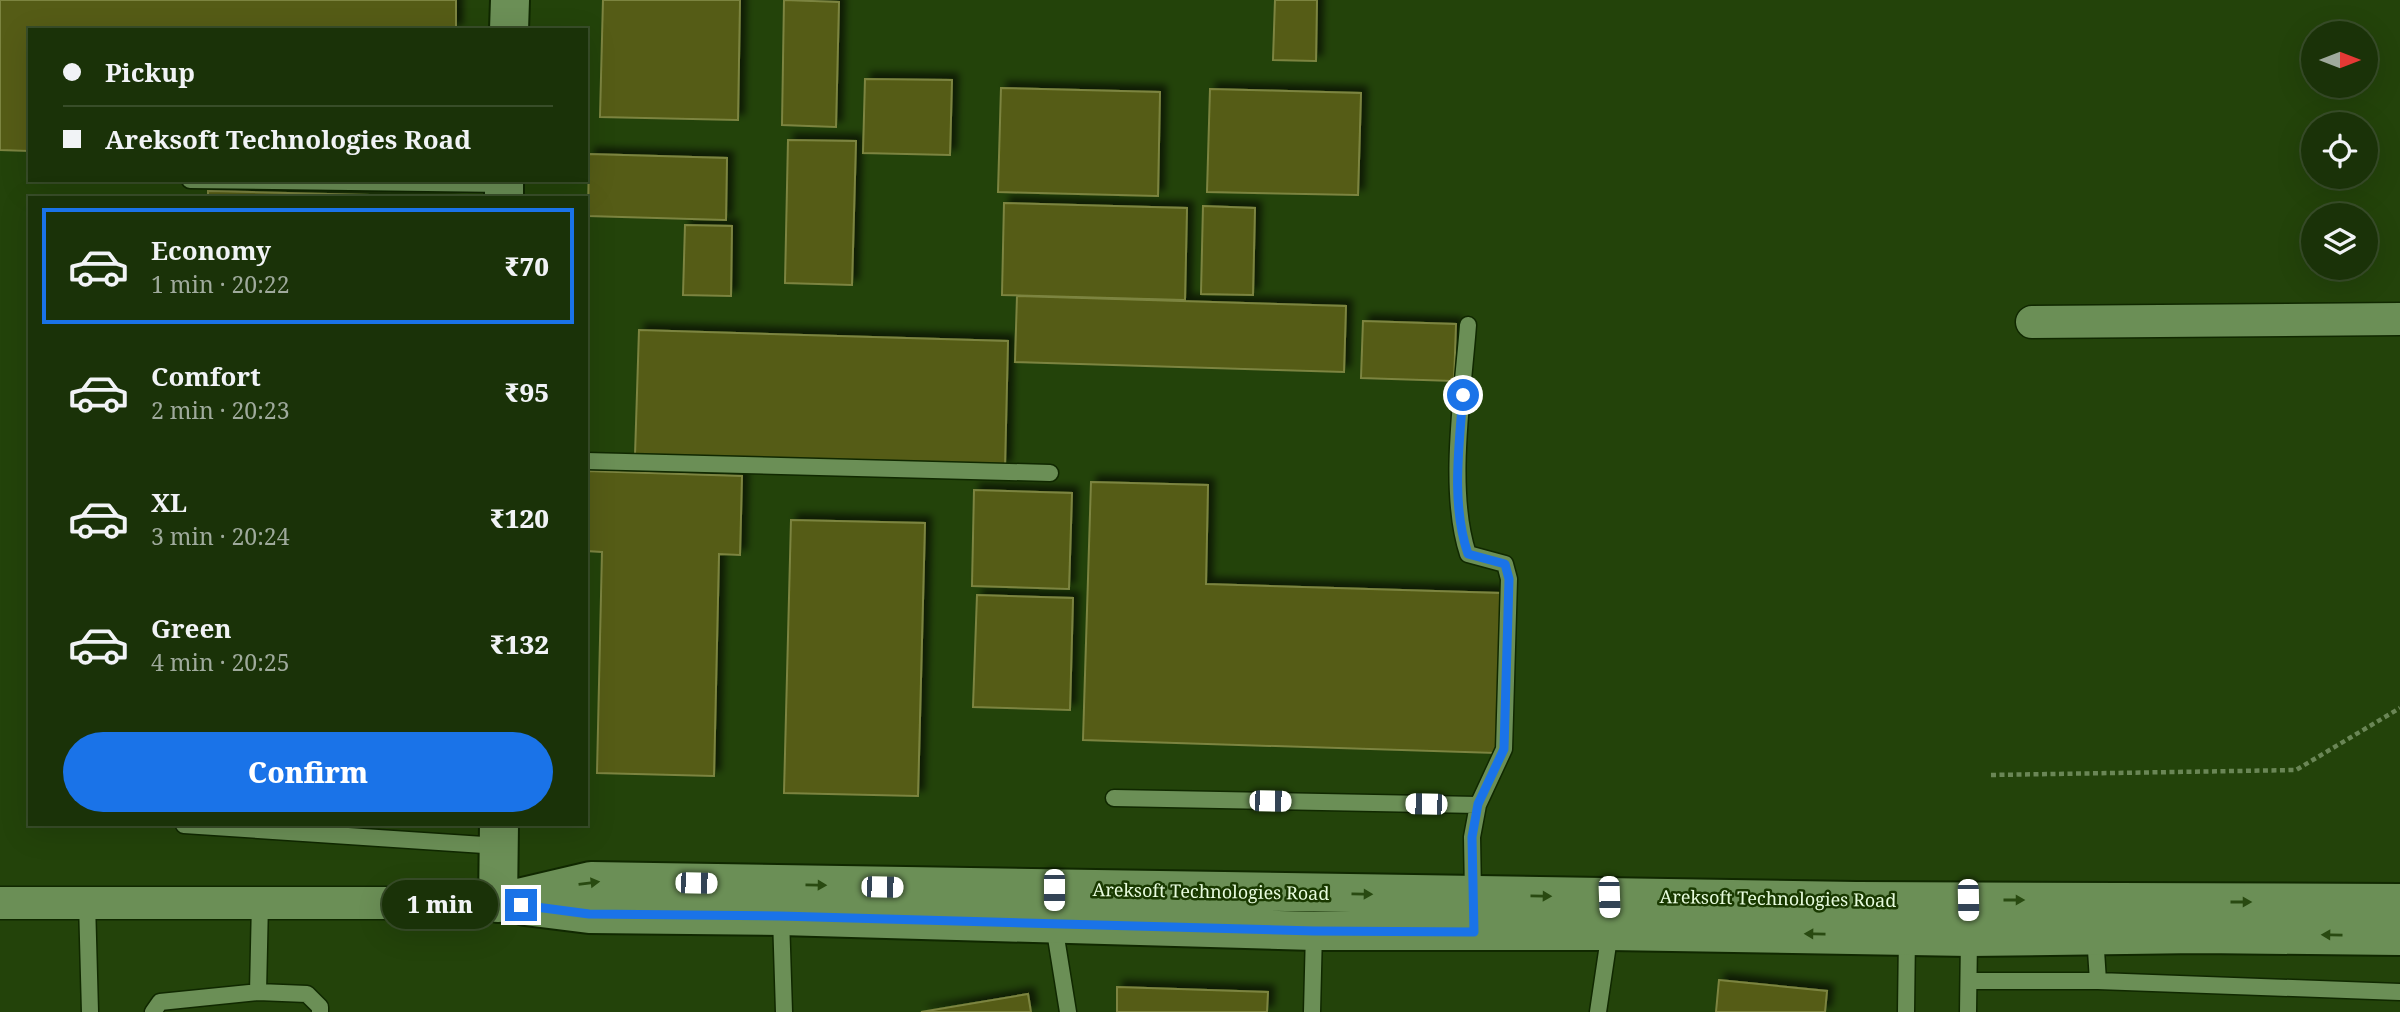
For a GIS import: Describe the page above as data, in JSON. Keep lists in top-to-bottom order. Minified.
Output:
{"streets":{"street":["Areksoft Technologies Road"]},"north":"right","page":{"banner":["Pickup","Areksoft Technologies Road"],"list":[{"name":"Economy","note":"1 min · 20:22","value":"₹70"},{"name":"Comfort","note":"2 min · 20:23","value":"₹95"},{"name":"XL","note":"3 min · 20:24","value":"₹120"},{"name":"Green","note":"4 min · 20:25","value":"₹132"}],"buttons":"Confirm","bubble":"1 min"}}
